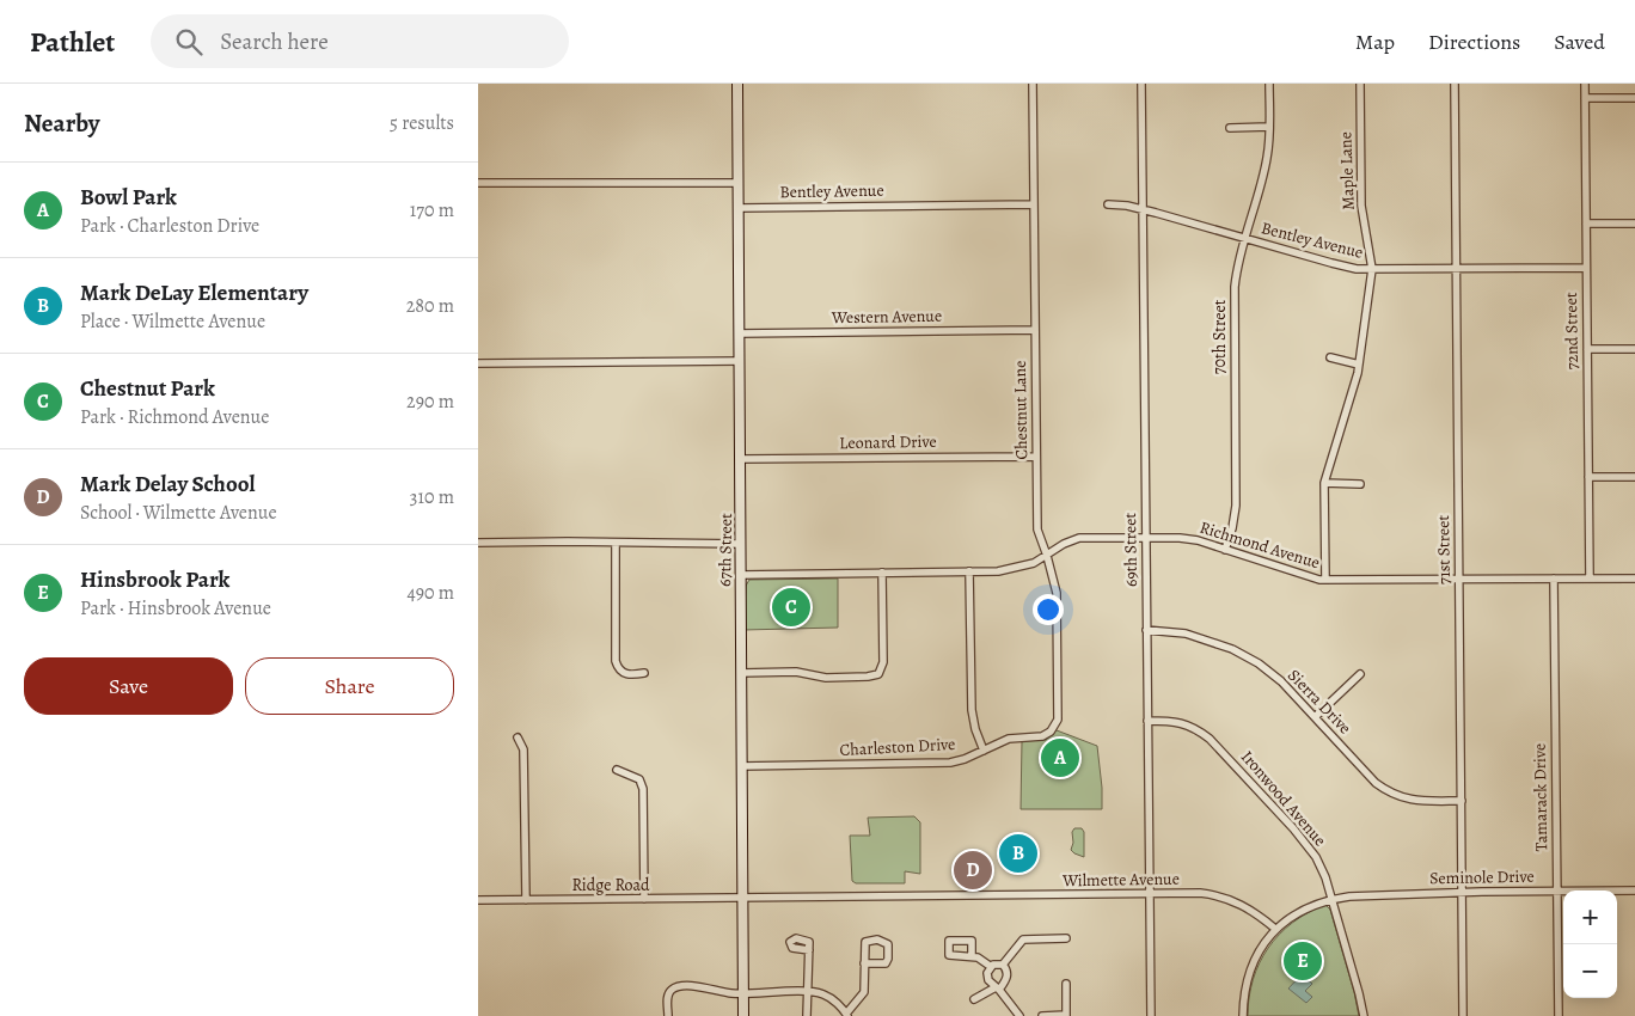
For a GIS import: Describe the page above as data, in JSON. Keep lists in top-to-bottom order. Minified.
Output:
{"streets":{"street":["Maple Lane","Bentley Avenue","Western Avenue","72nd Street","70th Street","Chestnut Lane","Leonard Drive","Richmond Avenue","67th Street","69th Street","71st Street","Sierra Drive","Charleston Drive","Tamarack Drive","Ironwood Avenue","Seminole Drive","Wilmette Avenue","Ridge Road"]},"crossings":[["Maple Lane","Bentley Avenue"],["Maple Lane","Richmond Avenue"],["Bentley Avenue","72nd Street"],["Bentley Avenue","70th Street"],["Bentley Avenue","Chestnut Lane"],["Bentley Avenue","67th Street"],["Bentley Avenue","69th Street"],["Bentley Avenue","71st Street"],["Western Avenue","Chestnut Lane"],["Western Avenue","67th Street"],["72nd Street","Richmond Avenue"],["70th Street","Richmond Avenue"],["Chestnut Lane","Leonard Drive"],["Chestnut Lane","Richmond Avenue"],["Chestnut Lane","Charleston Drive"],["Leonard Drive","67th Street"],["Richmond Avenue","67th Street"],["Richmond Avenue","69th Street"],["Richmond Avenue","71st Street"],["Richmond Avenue","Tamarack Drive"],["67th Street","Charleston Drive"],["67th Street","Wilmette Avenue"],["67th Street","Ridge Road"],["69th Street","Sierra Drive"],["69th Street","Ironwood Avenue"],["69th Street","Wilmette Avenue"],["71st Street","Sierra Drive"],["71st Street","Seminole Drive"],["Tamarack Drive","Seminole Drive"],["Ironwood Avenue","Seminole Drive"],["Seminole Drive","Wilmette Avenue"],["Wilmette Avenue","Ridge Road"]],"page":{"header":"Pathlet","search":"Search here","nav":["Map","Directions","Saved"],"heading":["Nearby","5 results"],"list":[{"mark":"A","name":"Bowl Park","note":"Park · Charleston Drive","value":"170 m"},{"mark":"B","name":"Mark DeLay Elementary","note":"Place · Wilmette Avenue","value":"280 m"},{"mark":"C","name":"Chestnut Park","note":"Park · Richmond Avenue","value":"290 m"},{"mark":"D","name":"Mark Delay School","note":"School · Wilmette Avenue","value":"310 m"},{"mark":"E","name":"Hinsbrook Park","note":"Park · Hinsbrook Avenue","value":"490 m"}],"pins":["C","A","B","D","E"],"buttons":["Save","Share"],"map_buttons":["+","−"]}}
